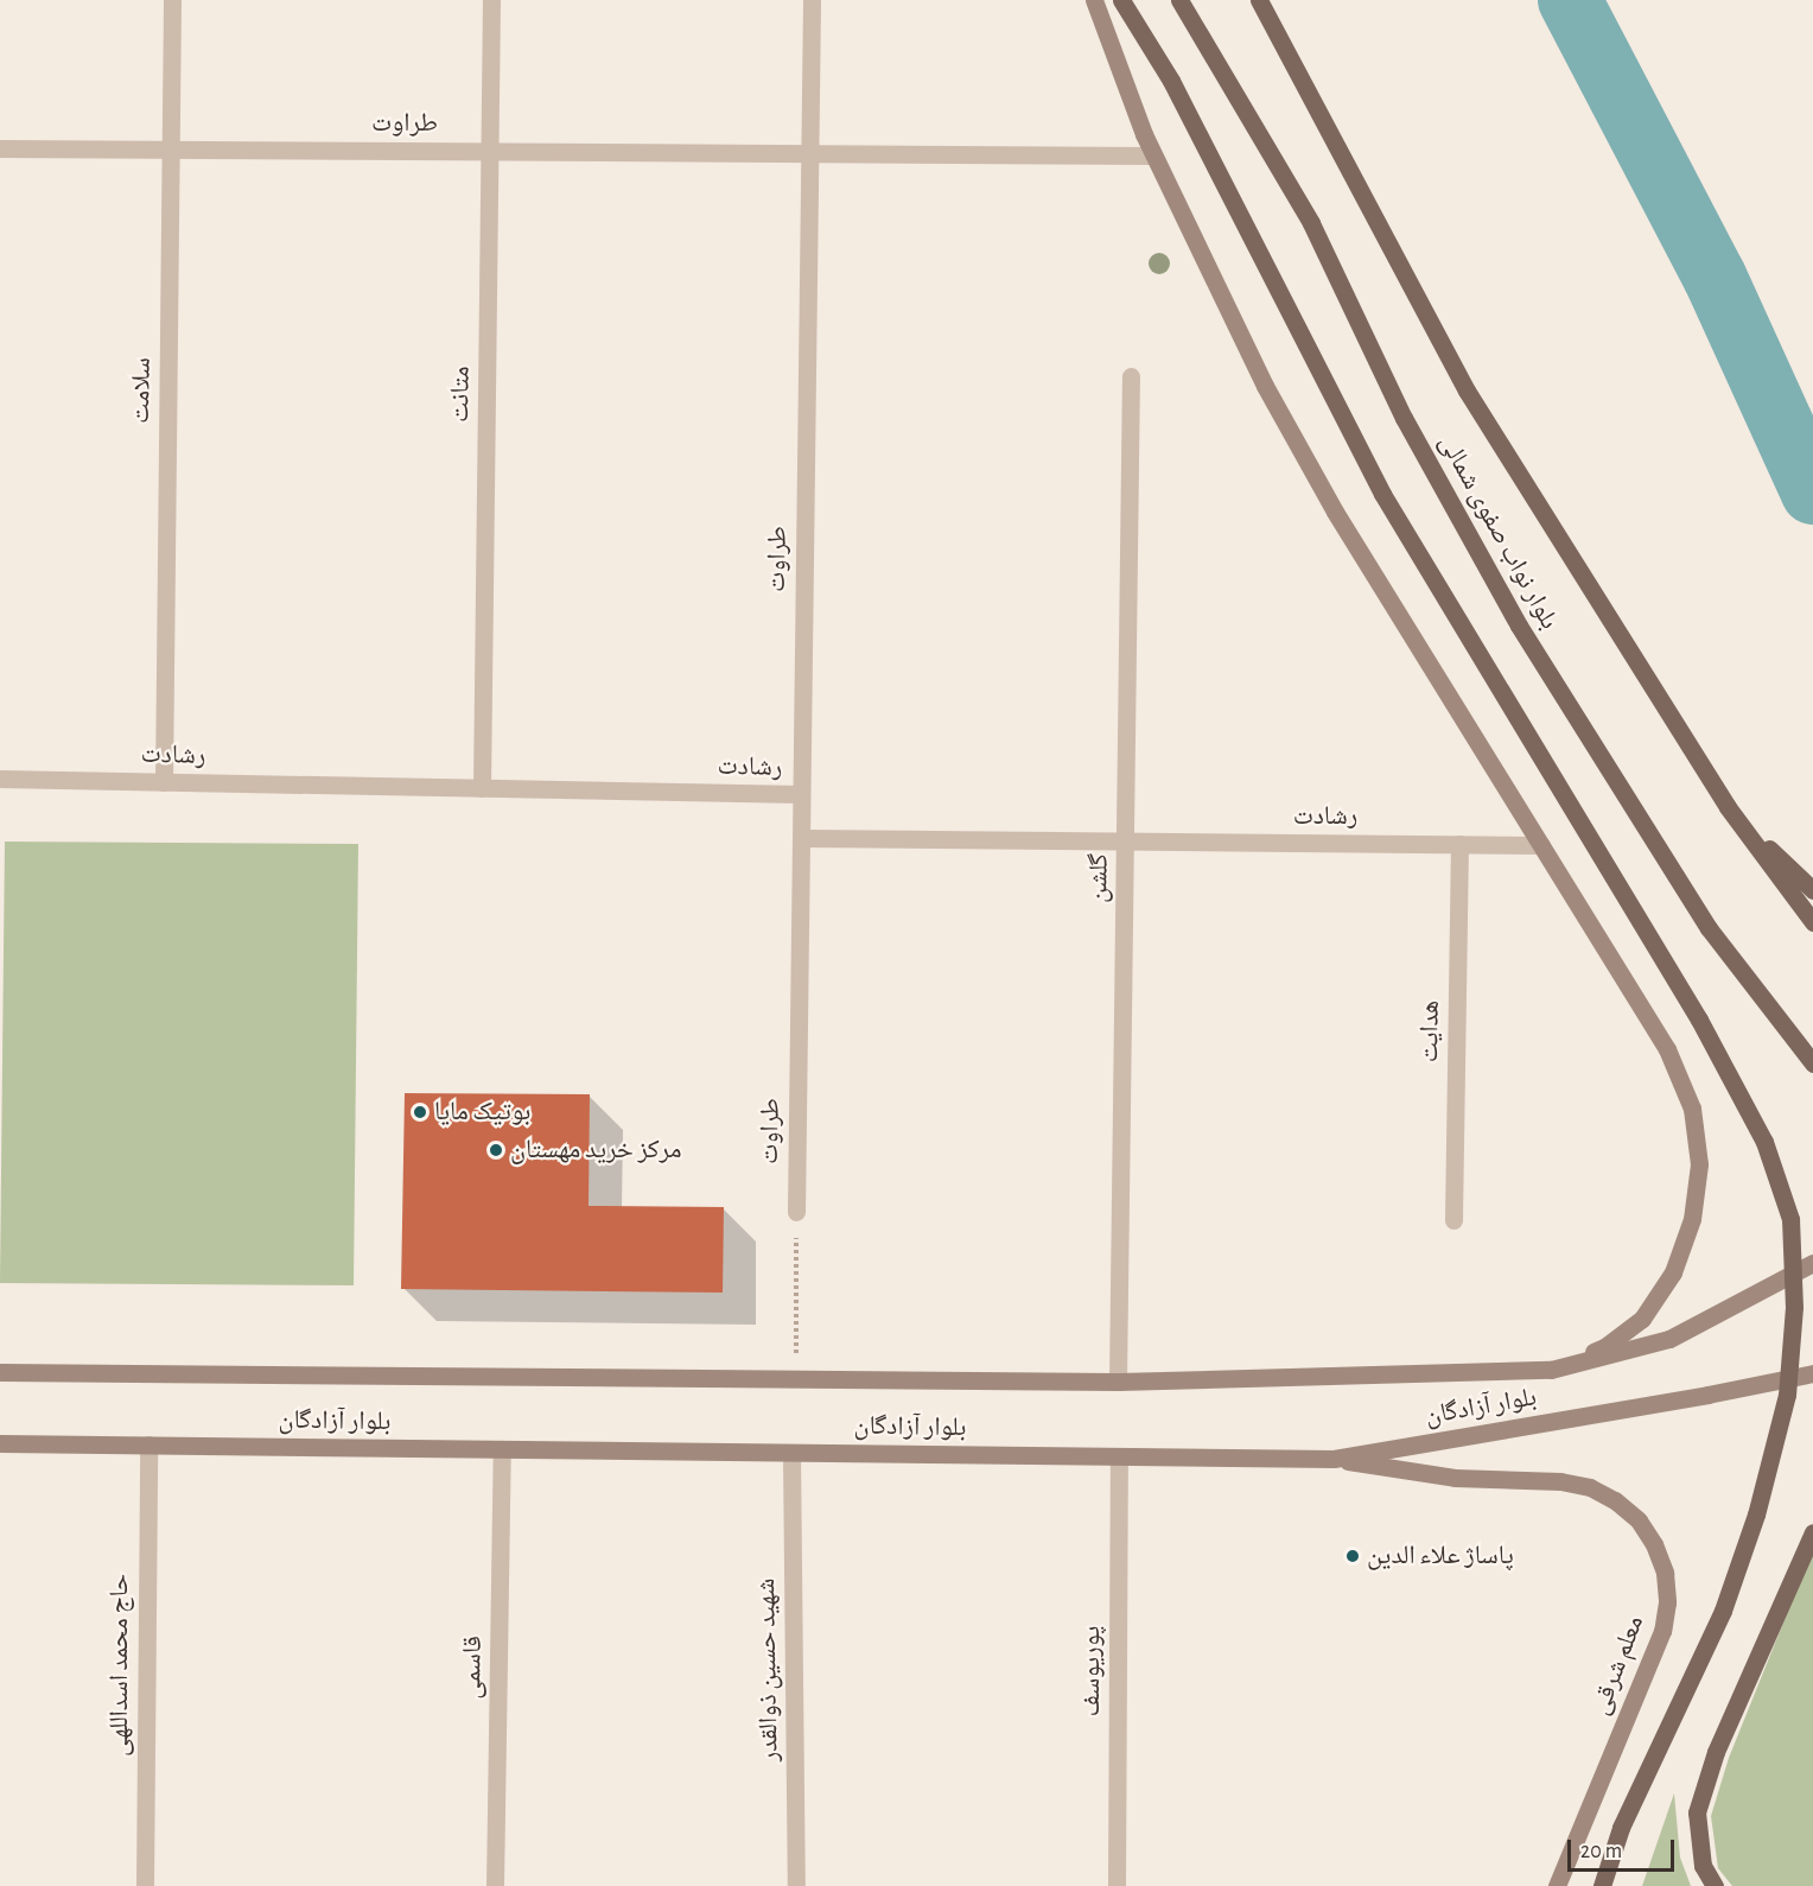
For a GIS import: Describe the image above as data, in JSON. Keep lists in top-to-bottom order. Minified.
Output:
{"streets":{"main road":["بلوار نواب صفوی شمالی","بلوار آزادگان","معلم شرقی"],"street":["طراوت","سلامت","متانت","رشادت","گلشن","هدایت","حاج محمد اسداللهی","قاسمی","شهید حسین ذوالقدر","پوریوسف"]},"crossings":[["طراوت","سلامت"],["طراوت","متانت"],["طراوت","رشادت"],["سلامت","رشادت"],["متانت","رشادت"],["رشادت","گلشن"],["رشادت","هدایت"],["گلشن","بلوار آزادگان"],["بلوار آزادگان","حاج محمد اسداللهی"],["بلوار آزادگان","معلم شرقی"],["بلوار آزادگان","قاسمی"],["بلوار آزادگان","شهید حسین ذوالقدر"],["بلوار آزادگان","پوریوسف"]],"places":["بوتیک مایا","مرکز خرید مهستان","پاساژ علاء الدین"],"scale_bar":"20 m"}
